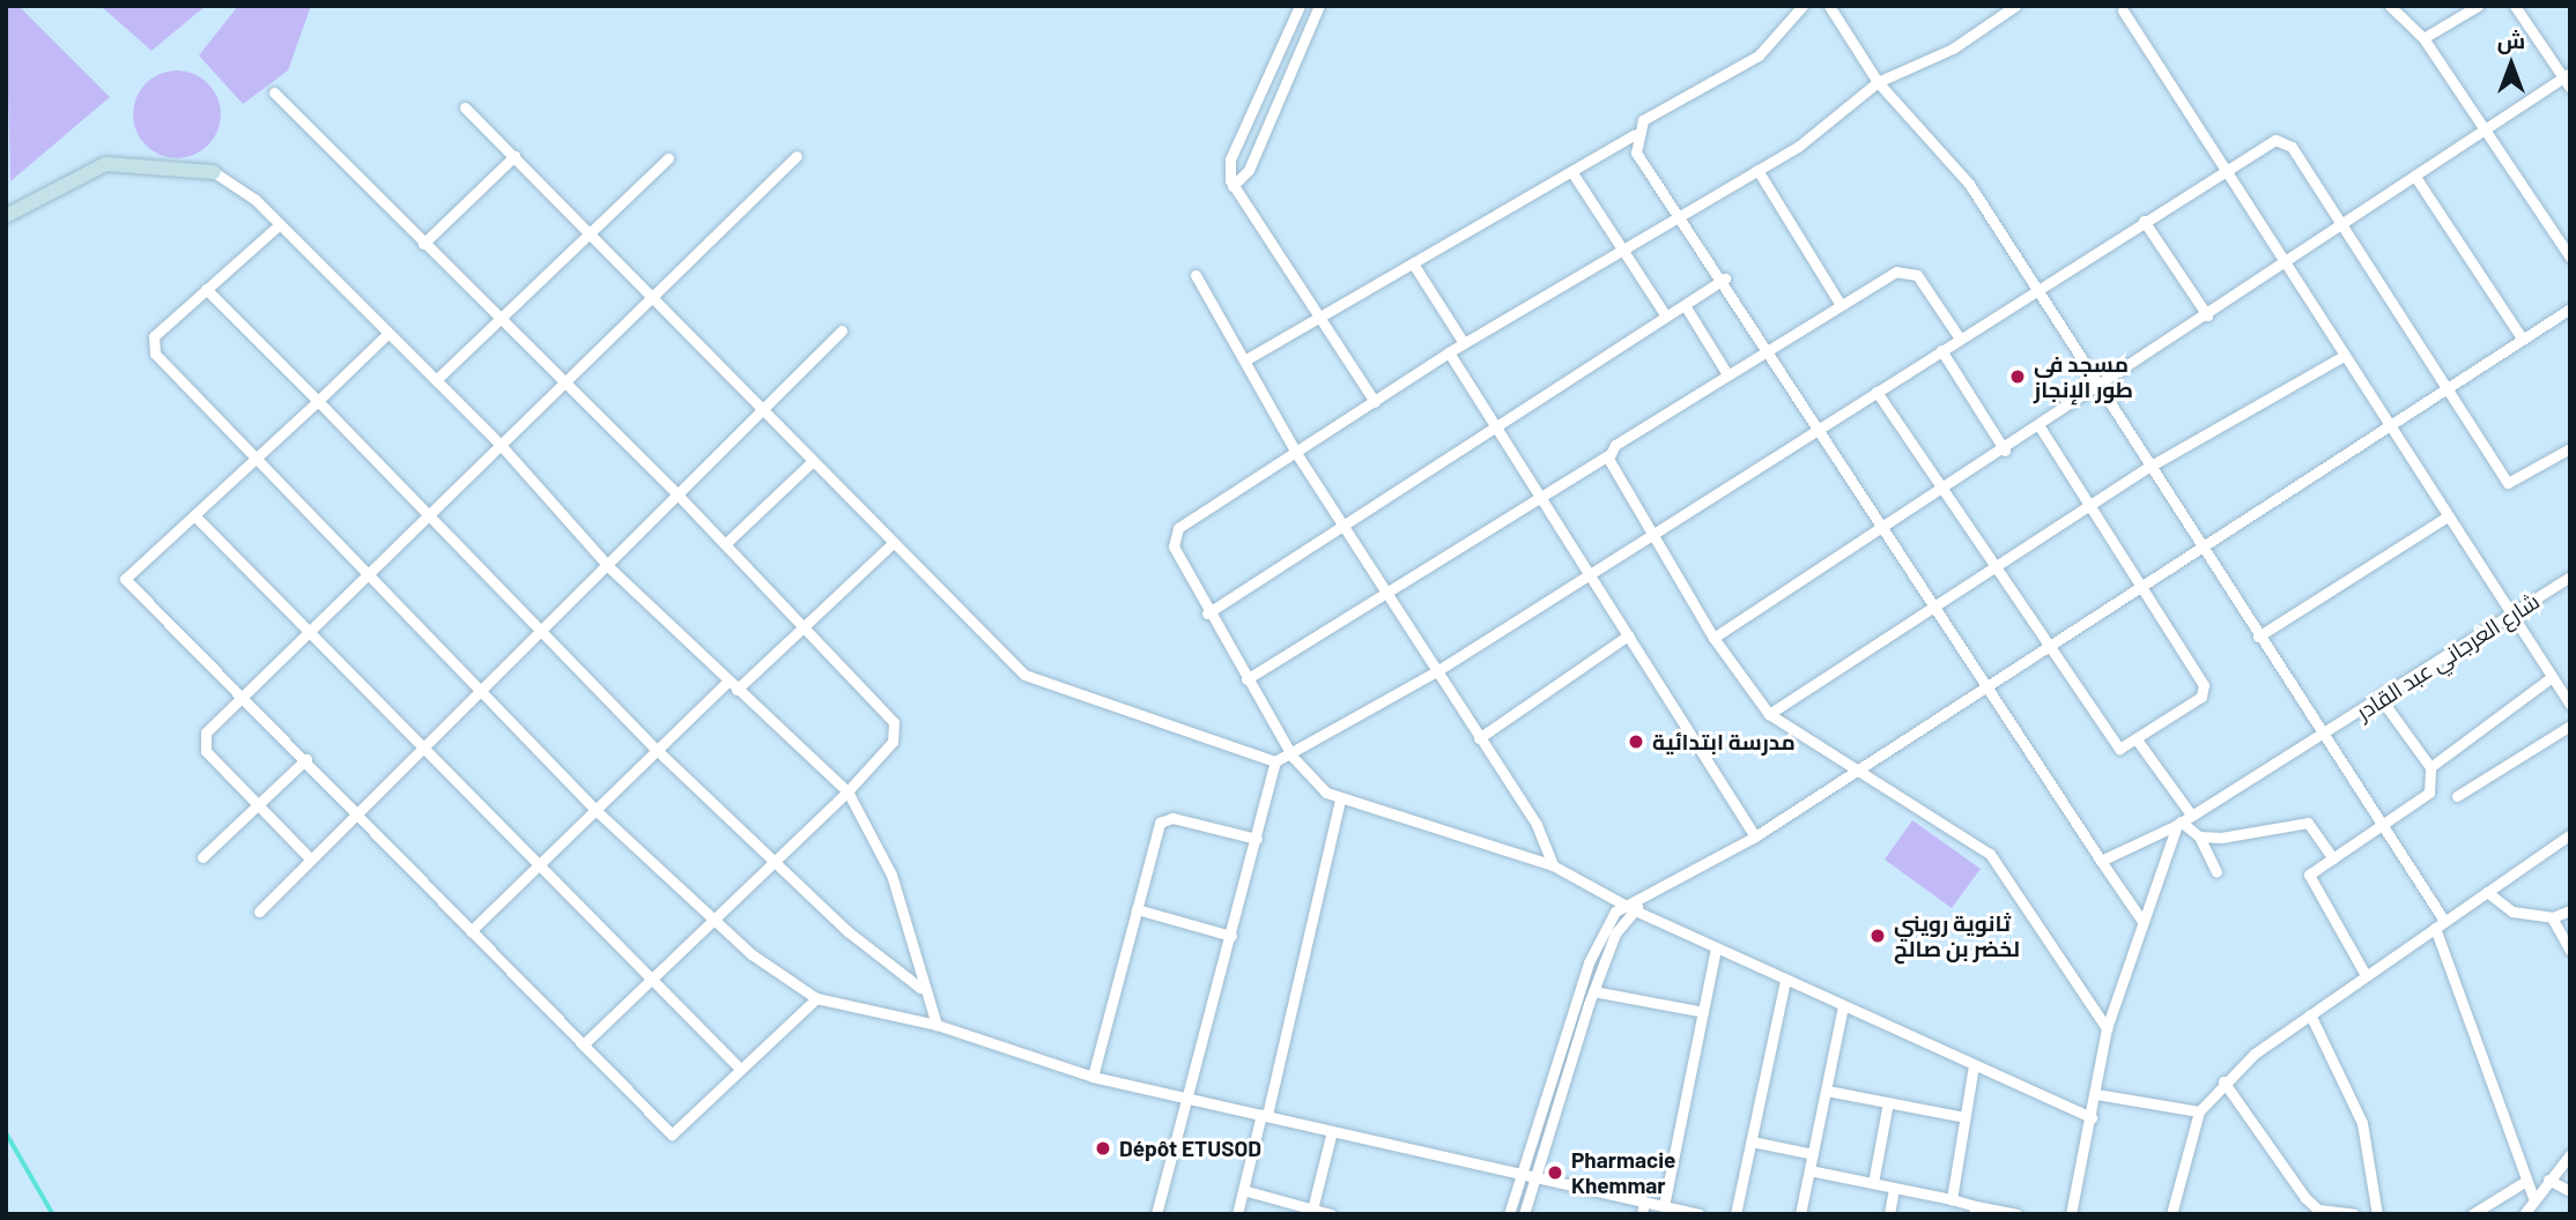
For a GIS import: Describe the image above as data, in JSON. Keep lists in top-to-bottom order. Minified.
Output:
{"streets":{"street":["شارع العرجاني عبد القادر"]},"places":["مسجد في طور الإنجاز","مدرسة ابتدائية","ثانوية رويني لخضر بن صالح","Dépôt ETUSOD","Pharmacie Khemmar"],"north":"top"}
